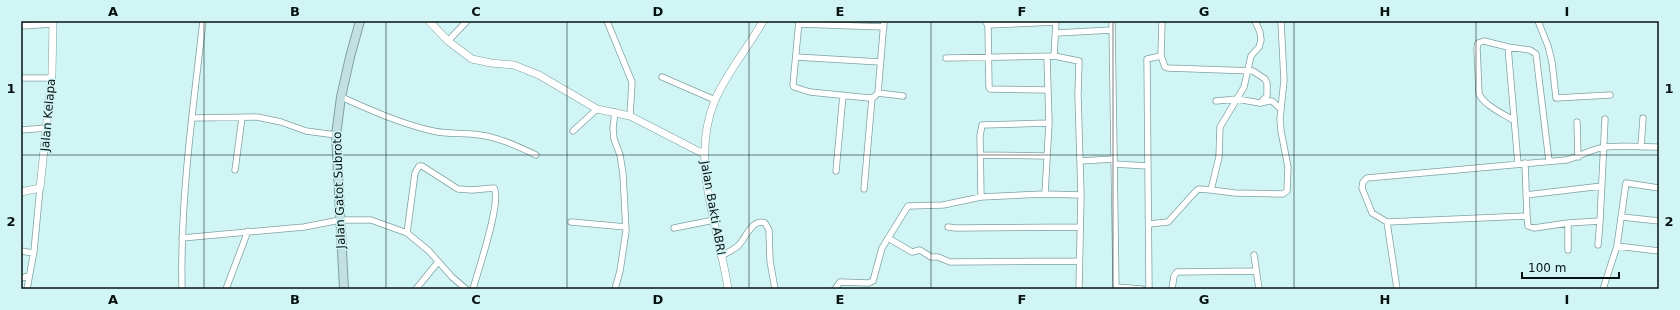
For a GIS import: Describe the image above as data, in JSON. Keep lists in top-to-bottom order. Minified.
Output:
{"streets":{"main road":["Jalan Gatot Subroto"],"street":["Jalan Kelapa","Jalan Bakti ABRI"]},"scale_bar":"100 m","grid":{"columns":["A","B","C","D","E","F","G","H","I"],"rows":["1","2"]}}
